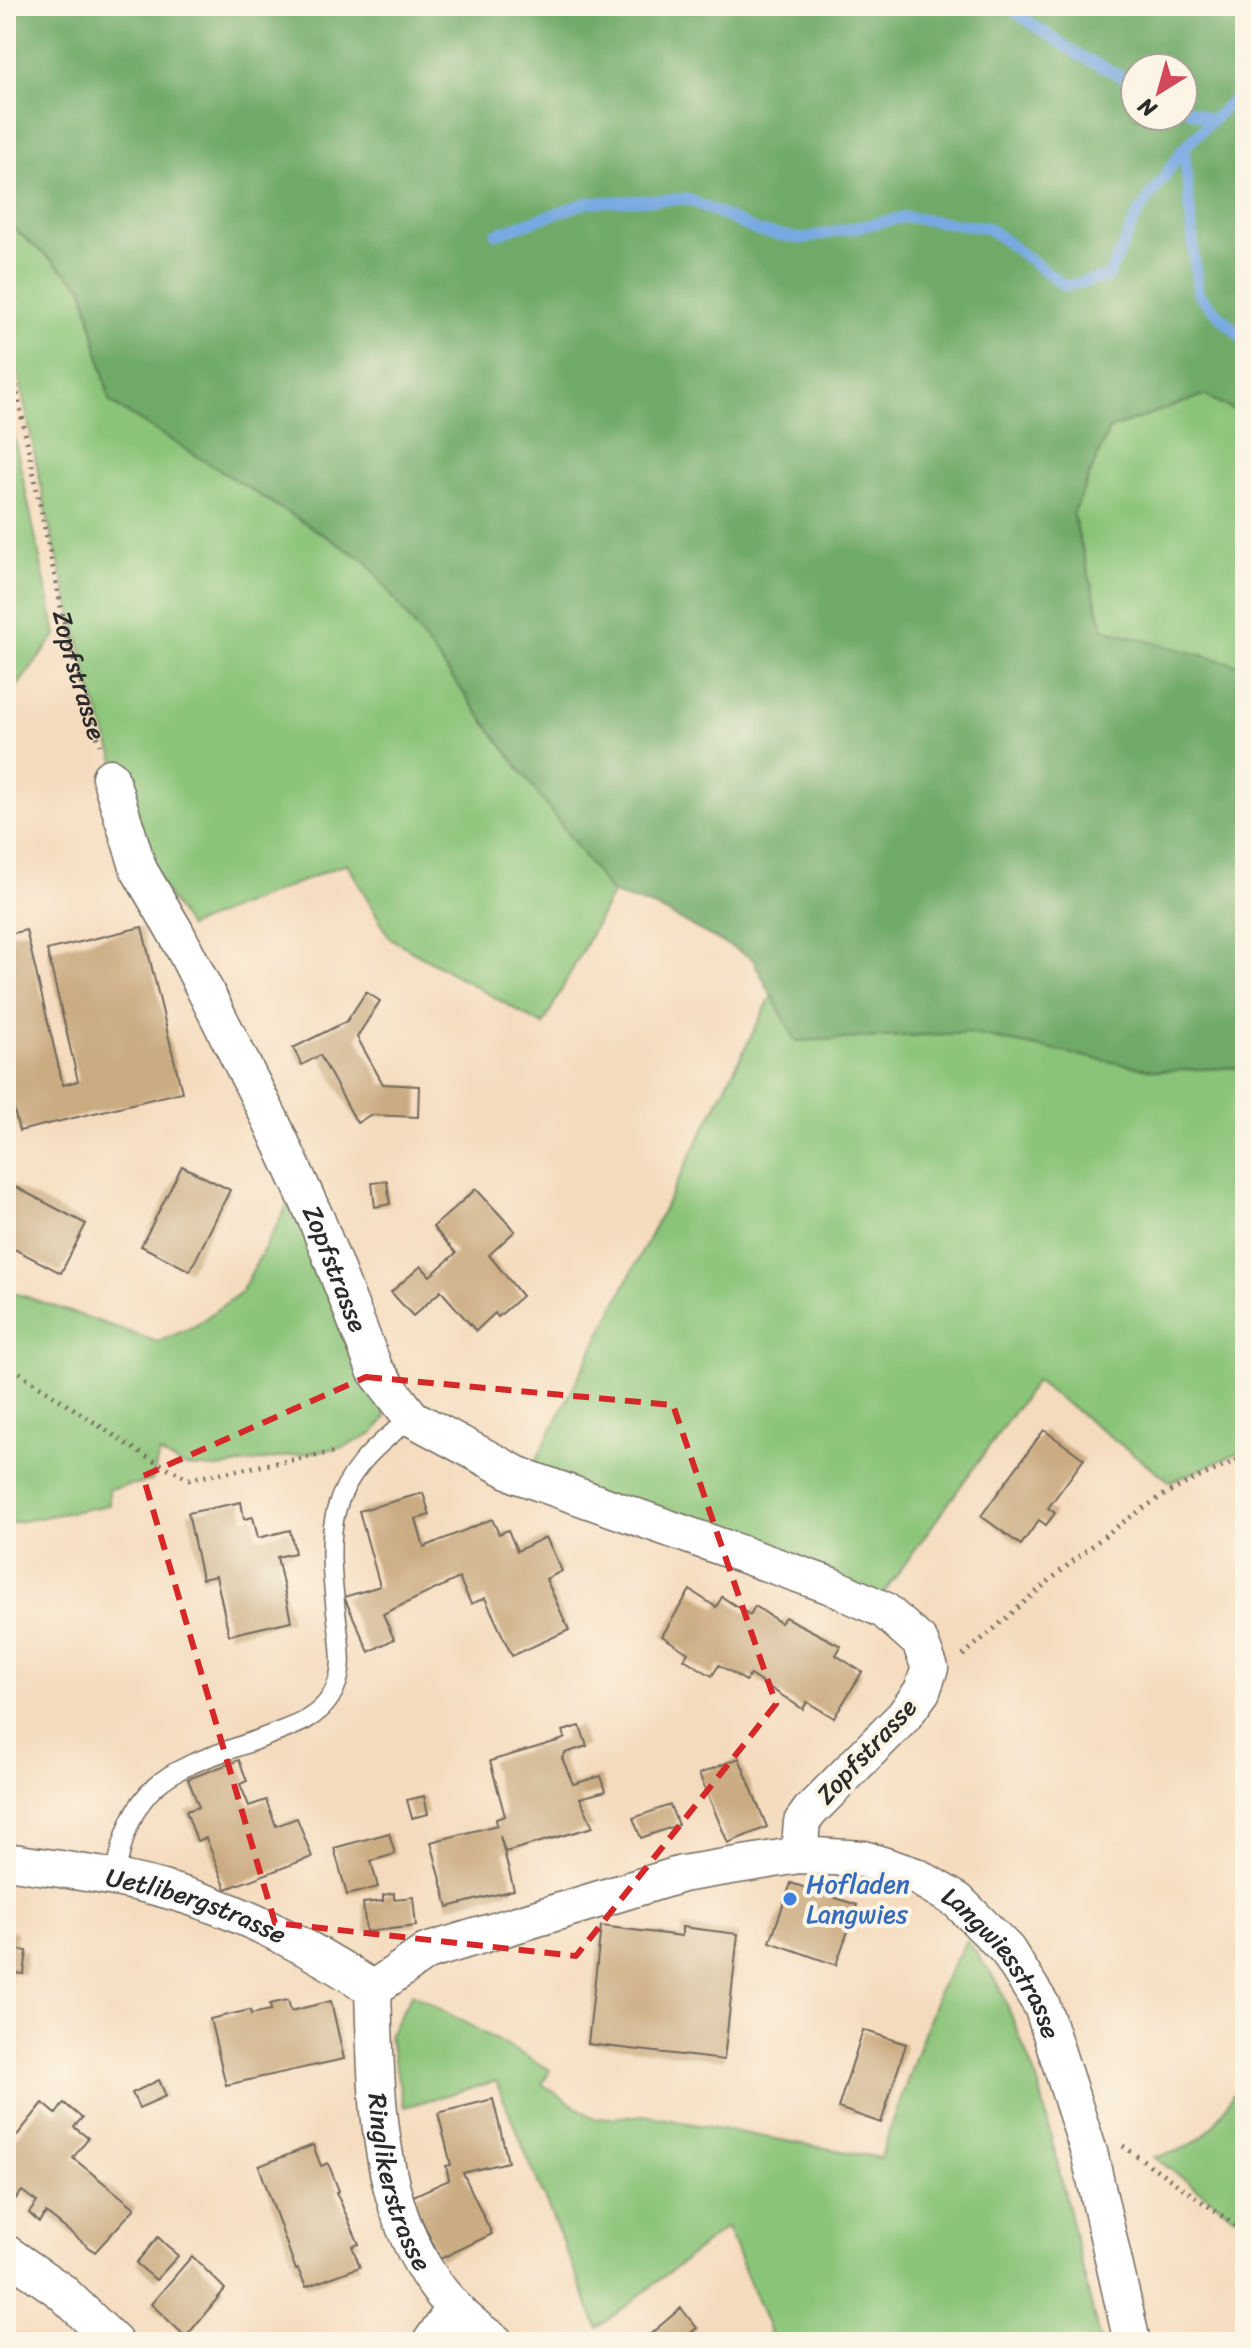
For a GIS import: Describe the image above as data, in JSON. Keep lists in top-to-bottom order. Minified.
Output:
{"streets":{"street":["Zopfstrasse","Uetlibergstrasse","Langwiesstrasse","Ringlikerstrasse"]},"crossings":[["Zopfstrasse","Langwiesstrasse"],["Uetlibergstrasse","Langwiesstrasse"],["Uetlibergstrasse","Ringlikerstrasse"],["Langwiesstrasse","Ringlikerstrasse"]],"places":["Hofladen Langwies"],"north":"bottom left"}
